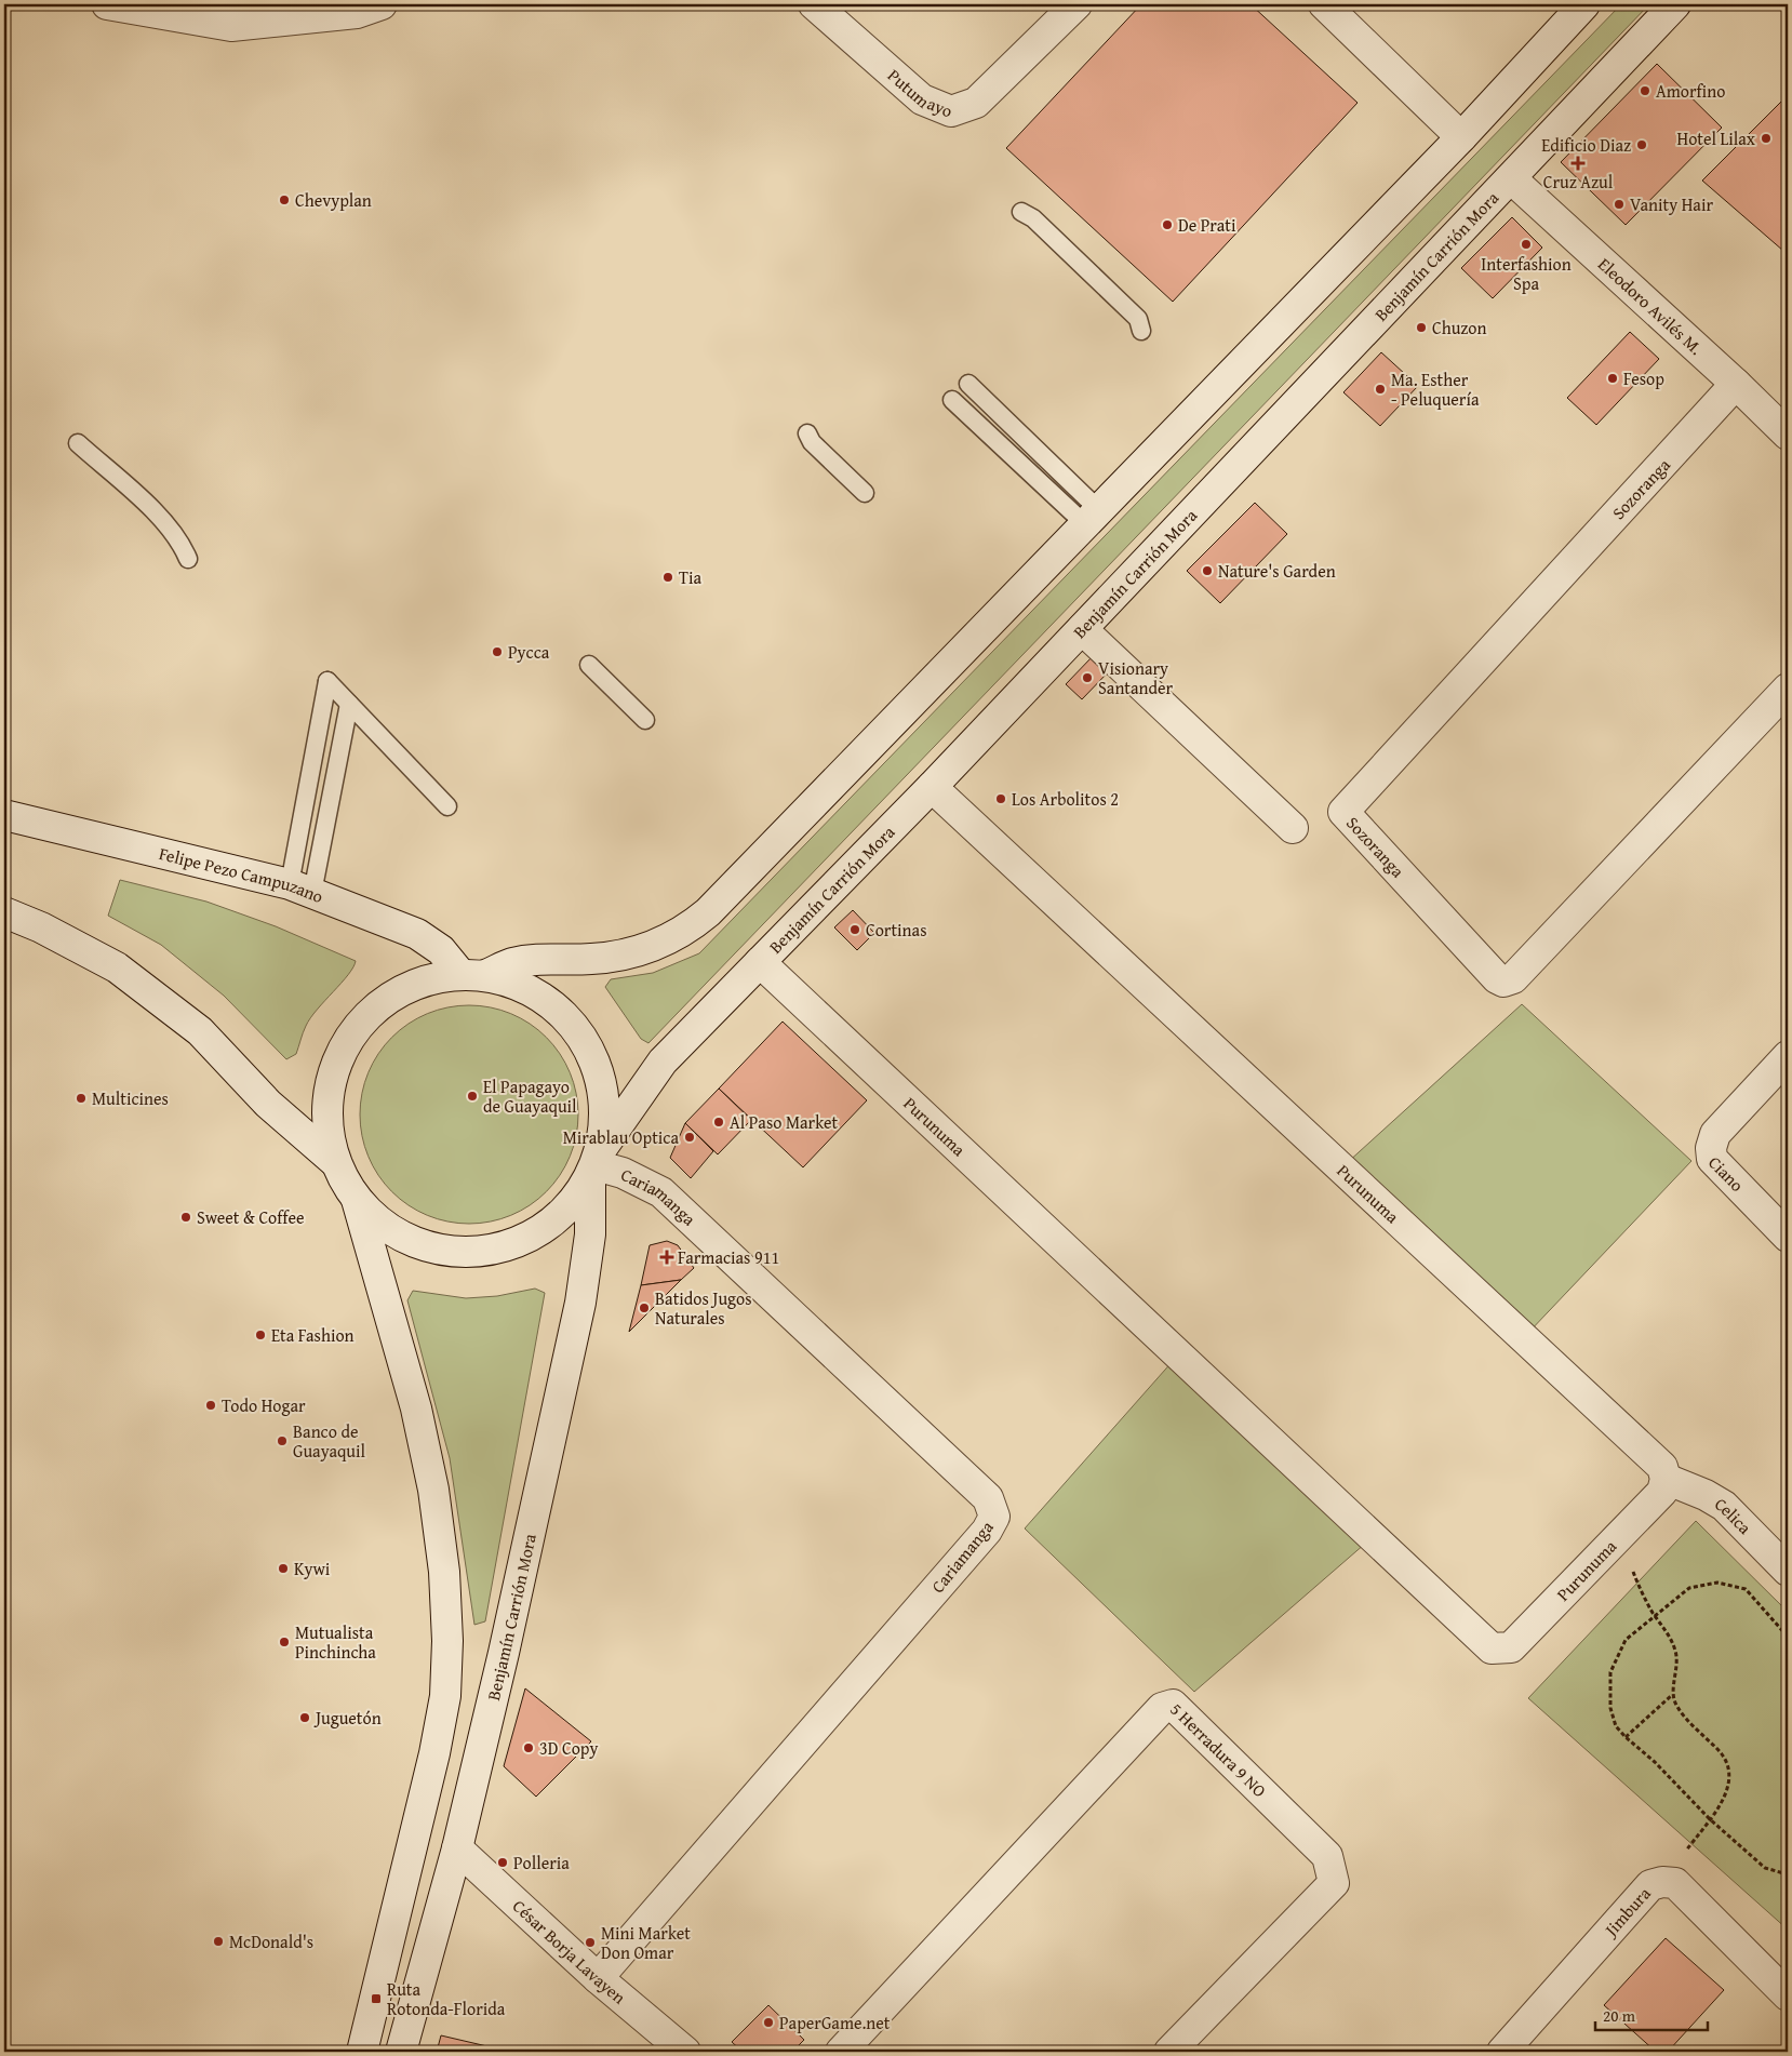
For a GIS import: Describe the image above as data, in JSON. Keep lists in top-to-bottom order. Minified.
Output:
{"streets":{"street":["Putumayo","Benjamín Carrión Mora","Eleodoro Avilés M.","Sozoranga","Felipe Pezo Campuzano","Purunuma","Ciano","Cariamanga","Celica","5 Herradura 9 NO","Jimbura","César Borja Lavayen"]},"crossings":[["Benjamín Carrión Mora","Eleodoro Avilés M."],["Benjamín Carrión Mora","Purunuma"],["Benjamín Carrión Mora","Cariamanga"],["Benjamín Carrión Mora","César Borja Lavayen"],["Eleodoro Avilés M.","Sozoranga"],["Purunuma","Celica"],["Cariamanga","César Borja Lavayen"]],"places":{"other":["Amorfino","Hotel Lilax","Edificio Diaz","Chevyplan","Vanity Hair","De Prati","Interfashion Spa","Chuzon","Fesop","Ma. Esther - Peluquería","Nature's Garden","Tia","Pycca","Visionary Santander","Los Arbolitos 2","Cortinas","El Papagayo de Guayaquil","Multicines","Al Paso Market","Mirablau Optica","Sweet & Coffee","Batidos Jugos Naturales","Eta Fashion","Todo Hogar","Banco de Guayaquil","Kywi","Mutualista Pinchincha","Juguetón","3D Copy","Polleria","McDonald's","Mini Market Don Omar","PaperGame.net"],"health":["Cruz Azul","Farmacias 911"],"transit":["Ruta Rotonda-Florida"]},"scale_bar":"20 m"}
